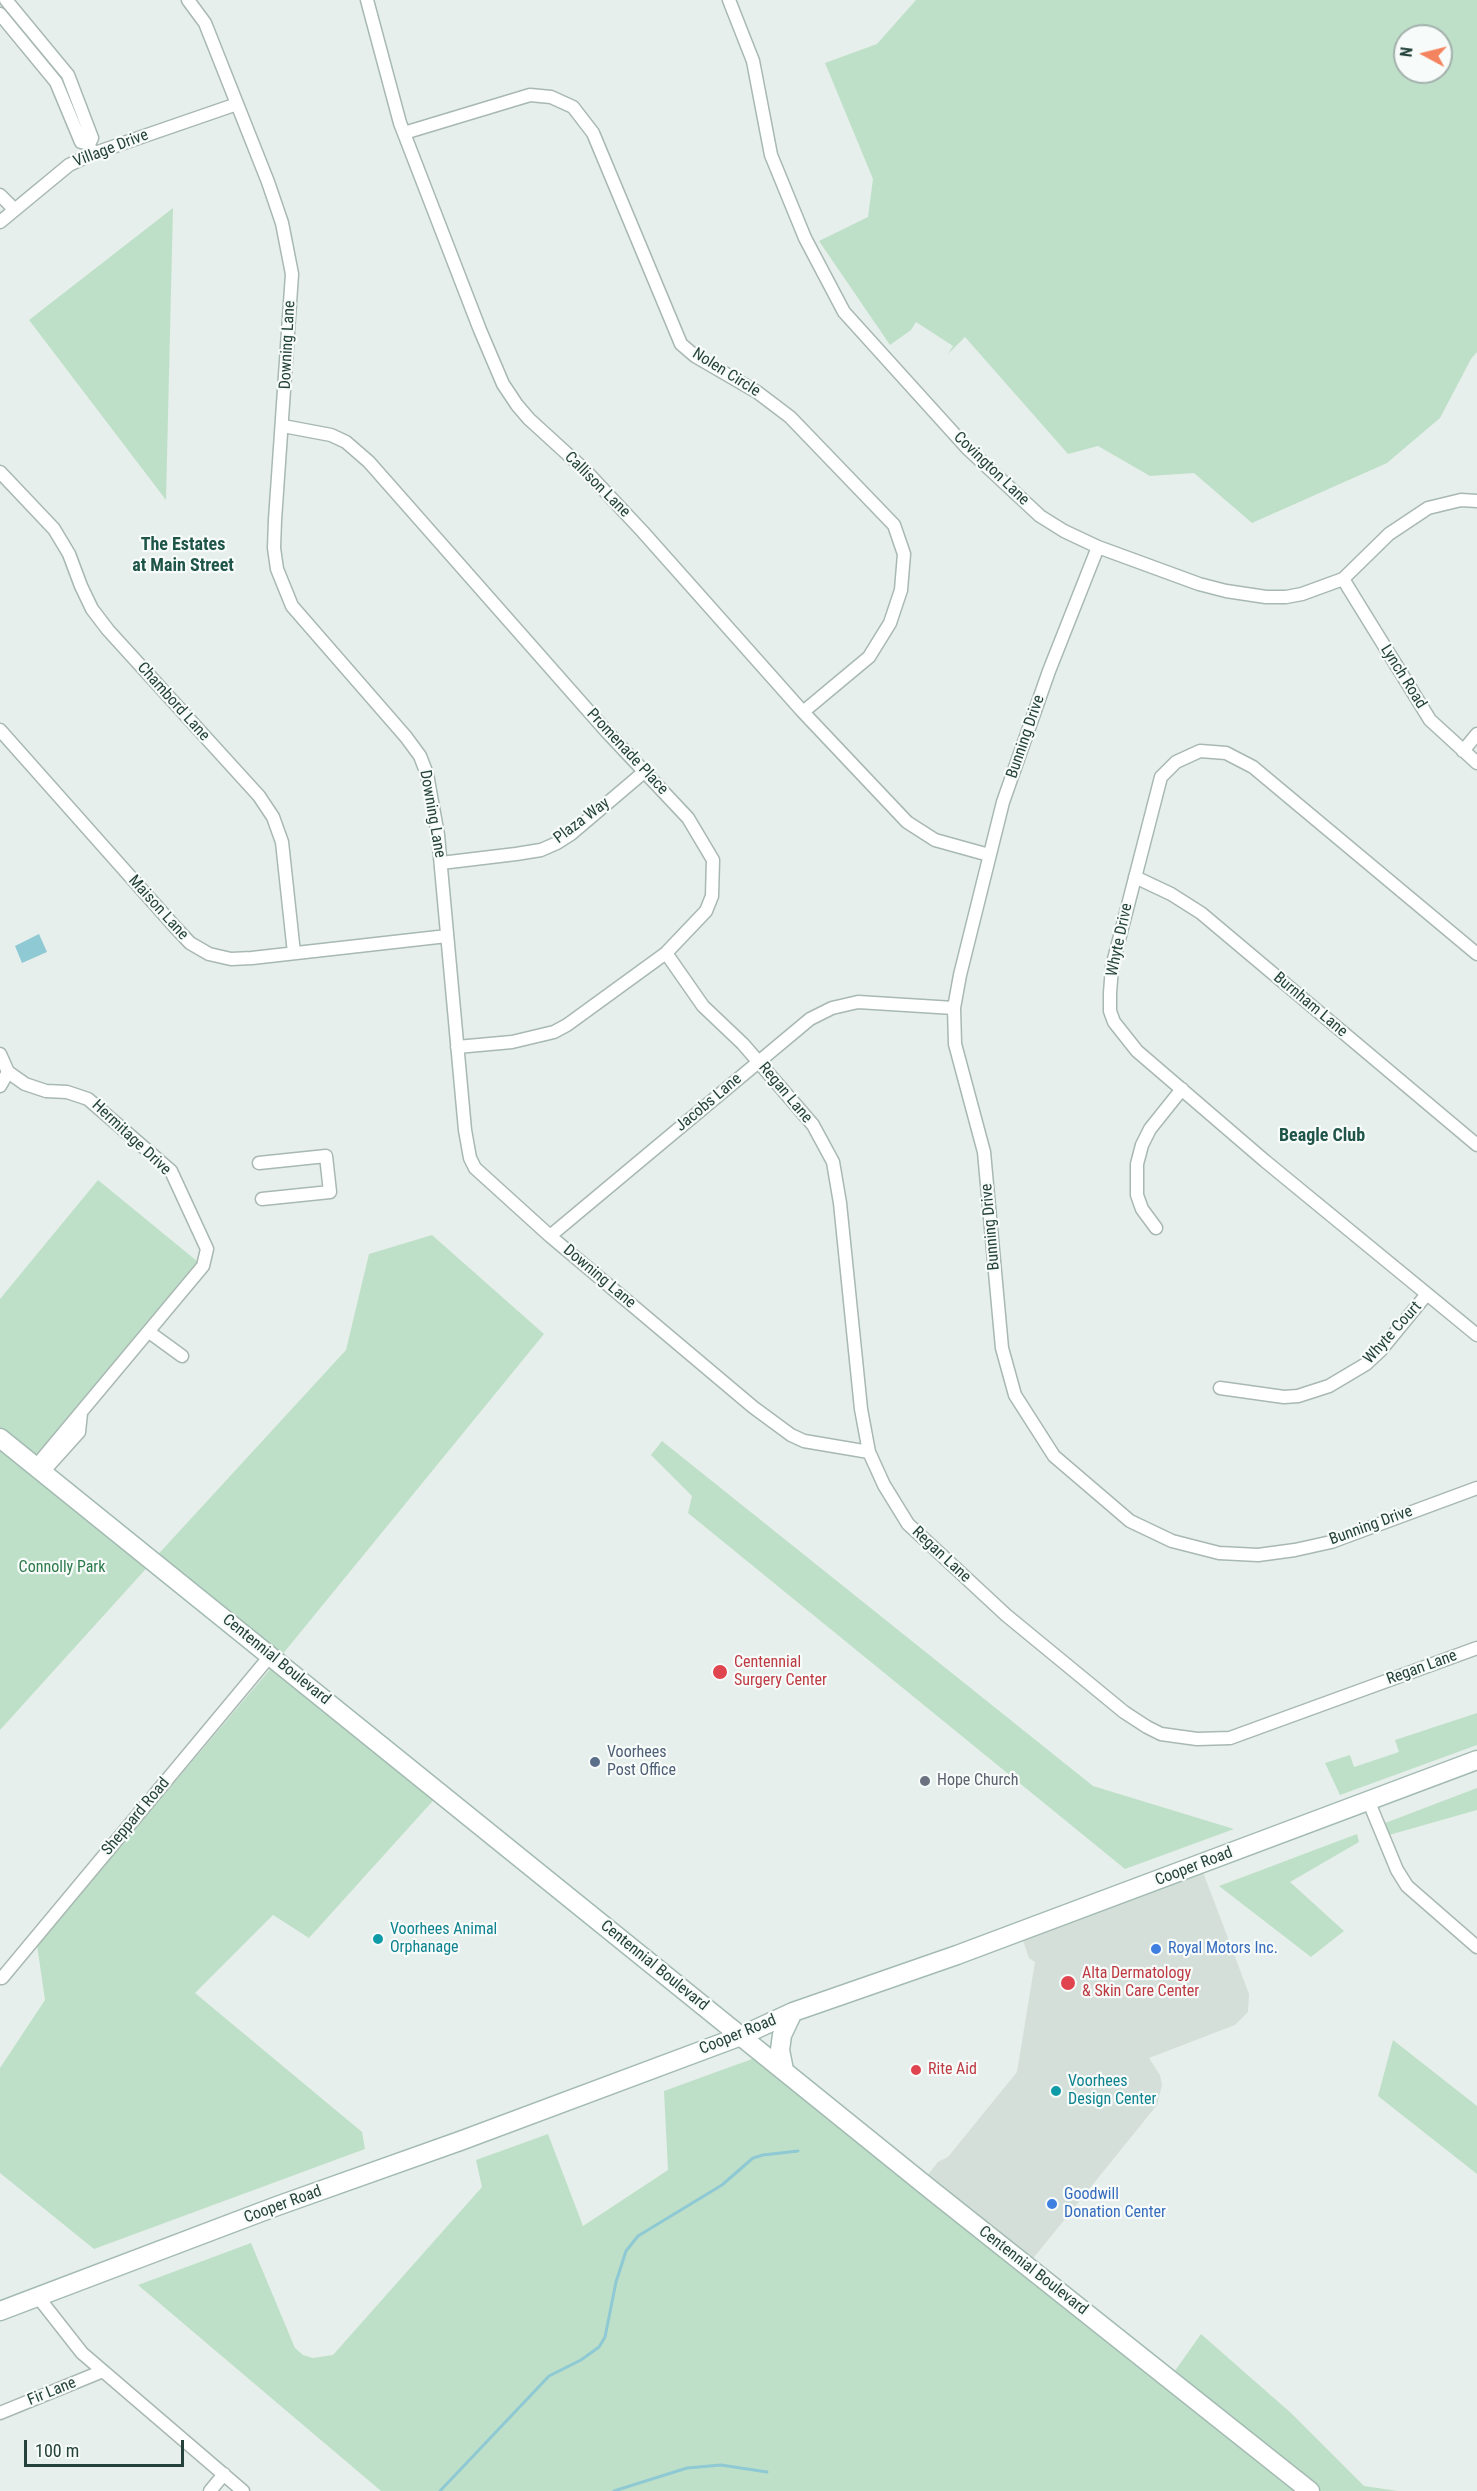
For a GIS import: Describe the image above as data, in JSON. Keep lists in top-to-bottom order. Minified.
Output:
{"streets":{"main road":["Centennial Boulevard","Cooper Road"],"street":["Village Drive","Downing Lane","Nolen Circle","Covington Lane","Callison Lane","Lynch Road","Chambord Lane","Bunning Drive","Promenade Place","Plaza Way","Maison Lane","Whyte Drive","Burnham Lane","Regan Lane","Jacobs Lane","Hermitage Drive","Whyte Court","Sheppard Road","Fir Lane"]},"crossings":[["Village Drive","Downing Lane"],["Downing Lane","Promenade Place"],["Downing Lane","Plaza Way"],["Downing Lane","Maison Lane"],["Downing Lane","Regan Lane"],["Downing Lane","Jacobs Lane"],["Nolen Circle","Callison Lane"],["Covington Lane","Lynch Road"],["Covington Lane","Bunning Drive"],["Callison Lane","Bunning Drive"],["Chambord Lane","Maison Lane"],["Bunning Drive","Jacobs Lane"],["Promenade Place","Plaza Way"],["Promenade Place","Regan Lane"],["Whyte Drive","Burnham Lane"],["Whyte Drive","Whyte Court"],["Regan Lane","Jacobs Lane"],["Hermitage Drive","Centennial Boulevard"],["Centennial Boulevard","Sheppard Road"],["Centennial Boulevard","Cooper Road"]],"districts":["The Estates at Main Street","Beagle Club"],"parks":["Connolly Park"],"places":["Centennial Surgery Center","Voorhees Post Office","Hope Church","Voorhees Animal Orphanage","Royal Motors Inc.","Alta Dermatology & Skin Care Center","Rite Aid","Voorhees Design Center","Goodwill Donation Center"],"scale_bar":"100 m","north":"left"}
